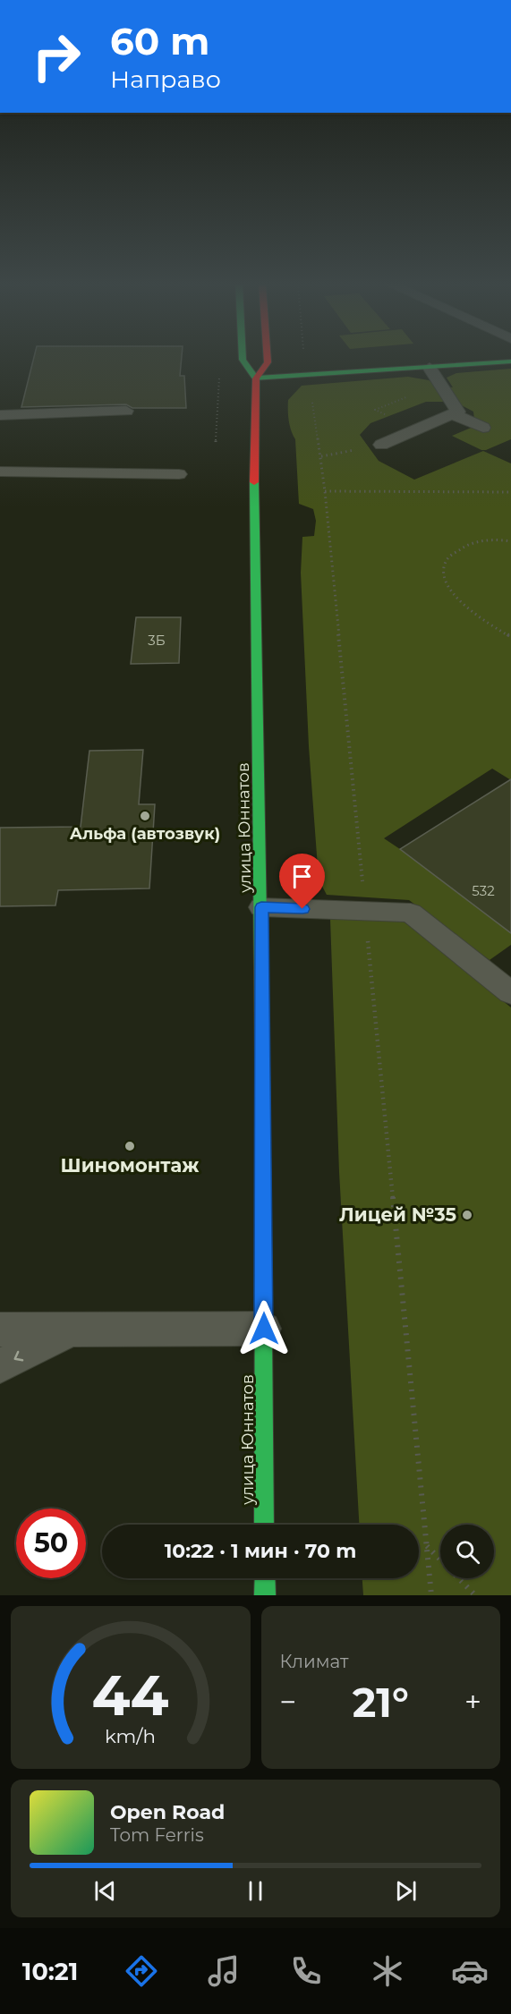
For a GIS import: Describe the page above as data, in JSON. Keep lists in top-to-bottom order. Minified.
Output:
{"streets":{"main road":["улица Юннатов"]},"places":["Альфа (автозвук)","Шиномонтаж","Лицей №35"],"house_numbers":["3Б","532"],"page":{"turn":["60 m","Направо"],"limit":"50","trip":"10:22 · 1 мин · 70 m","tile":"Климат","heat":["−","21°","+"],"song":["Open Road","Tom Ferris"],"tabs":"10:21","gauge":["44","km/h"]}}
